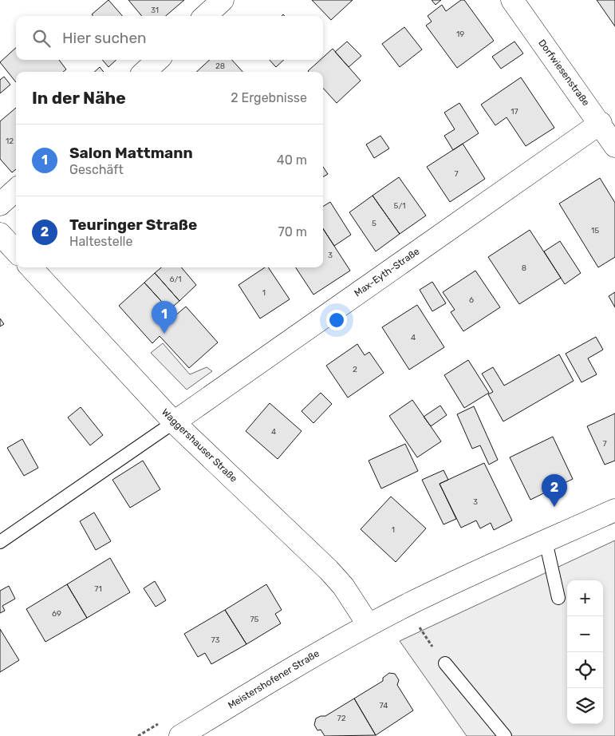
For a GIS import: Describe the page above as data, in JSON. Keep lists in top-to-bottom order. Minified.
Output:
{"streets":{"street":["Dorfwiesenstraße","Max-Eyth-Straße","Waggershauser Straße","Meistershofener Straße"]},"crossings":[["Dorfwiesenstraße","Max-Eyth-Straße"],["Max-Eyth-Straße","Waggershauser Straße"],["Waggershauser Straße","Meistershofener Straße"]],"house_numbers":["31","19","28","17","12","7","5/1","5","15","3","8","6/1","1","6","4","2","4","7","3","1","71","69","75","73","74","72"],"page":{"search":"Hier suchen","heading":["In der Nähe","2 Ergebnisse"],"list":[{"mark":"1","name":"Salon Mattmann","note":"Geschäft","value":"40 m"},{"mark":"2","name":"Teuringer Straße","note":"Haltestelle","value":"70 m"}],"pins":["1","2"],"map_buttons":["+","−"]}}
